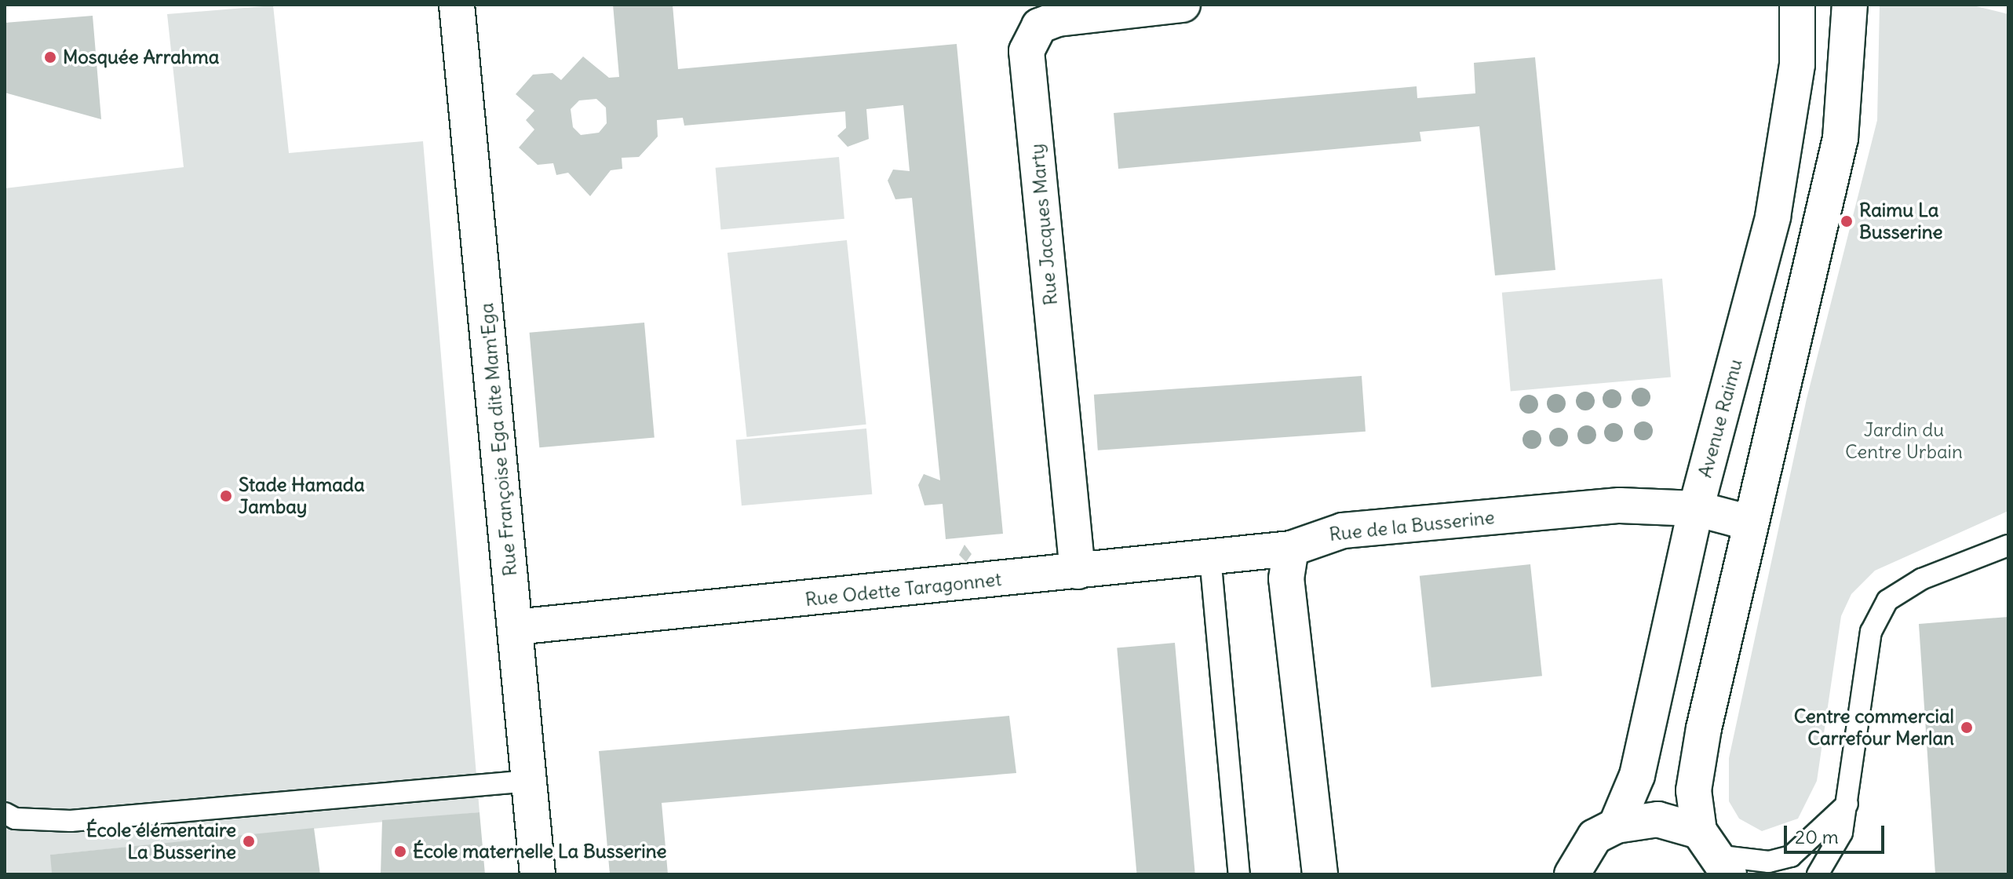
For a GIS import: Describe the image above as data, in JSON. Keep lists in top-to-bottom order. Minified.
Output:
{"streets":{"street":["Rue Jacques Marty","Avenue Raimu","Rue Françoise Ega dite Mam'Ega","Rue de la Busserine","Rue Odette Taragonnet"]},"crossings":[["Rue Jacques Marty","Rue Odette Taragonnet"],["Avenue Raimu","Rue de la Busserine"],["Rue Françoise Ega dite Mam'Ega","Rue Odette Taragonnet"],["Rue de la Busserine","Rue Odette Taragonnet"]],"parks":["Jardin du Centre Urbain"],"places":["Mosquée Arrahma","Raimu La Busserine","Stade Hamada Jambay","Centre commercial Carrefour Merlan","École élémentaire La Busserine","École maternelle La Busserine"],"scale_bar":"20 m"}
